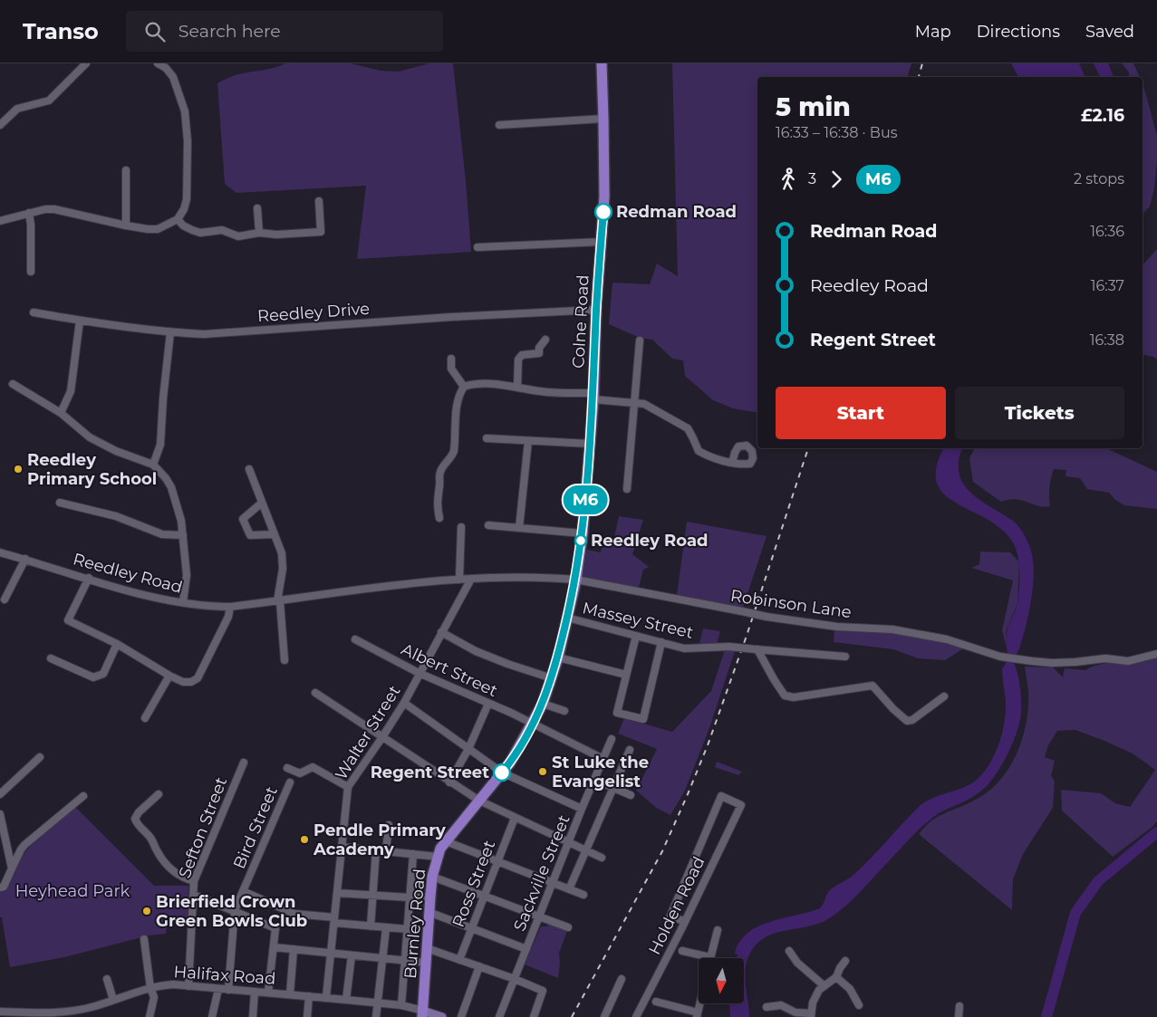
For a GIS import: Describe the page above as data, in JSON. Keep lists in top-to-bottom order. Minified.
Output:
{"streets":{"highway":["Colne Road","Burnley Road"],"street":["Reedley Drive","Reedley Road","Robinson Lane","Massey Street","Albert Street","Walter Street","Sefton Street","Bird Street","Sackville Street","Ross Street","Holden Road","Halifax Road"]},"crossings":[["Reedley Drive","Colne Road"],["Colne Road","Reedley Road"],["Colne Road","Robinson Lane"],["Colne Road","Burnley Road"],["Reedley Road","Robinson Lane"],["Reedley Road","Walter Street"],["Reedley Road","Burnley Road"],["Robinson Lane","Burnley Road"],["Massey Street","Burnley Road"],["Albert Street","Walter Street"],["Albert Street","Sackville Street"],["Albert Street","Burnley Road"],["Walter Street","Halifax Road"],["Sefton Street","Halifax Road"],["Bird Street","Halifax Road"],["Burnley Road","Halifax Road"]],"parks":["Heyhead Park"],"places":["Redman Road","Reedley Primary School","Reedley Road","St Luke the Evangelist","Regent Street","Pendle Primary Academy","Brierfield Crown Green Bowls Club"],"lines":["bus line M6"],"north":"bottom","page":{"header":"Transo","search":"Search here","nav":["Map","Directions","Saved"],"on_map":"M6","heading":["5 min","16:33 – 16:38 · Bus","£2.16"],"legs":["3","M6","2 stops"],"list":[{"name":"Redman Road","value":"16:36"},{"name":"Reedley Road","value":"16:37"},{"name":"Regent Street","value":"16:38"}],"buttons":["Start","Tickets"]}}
